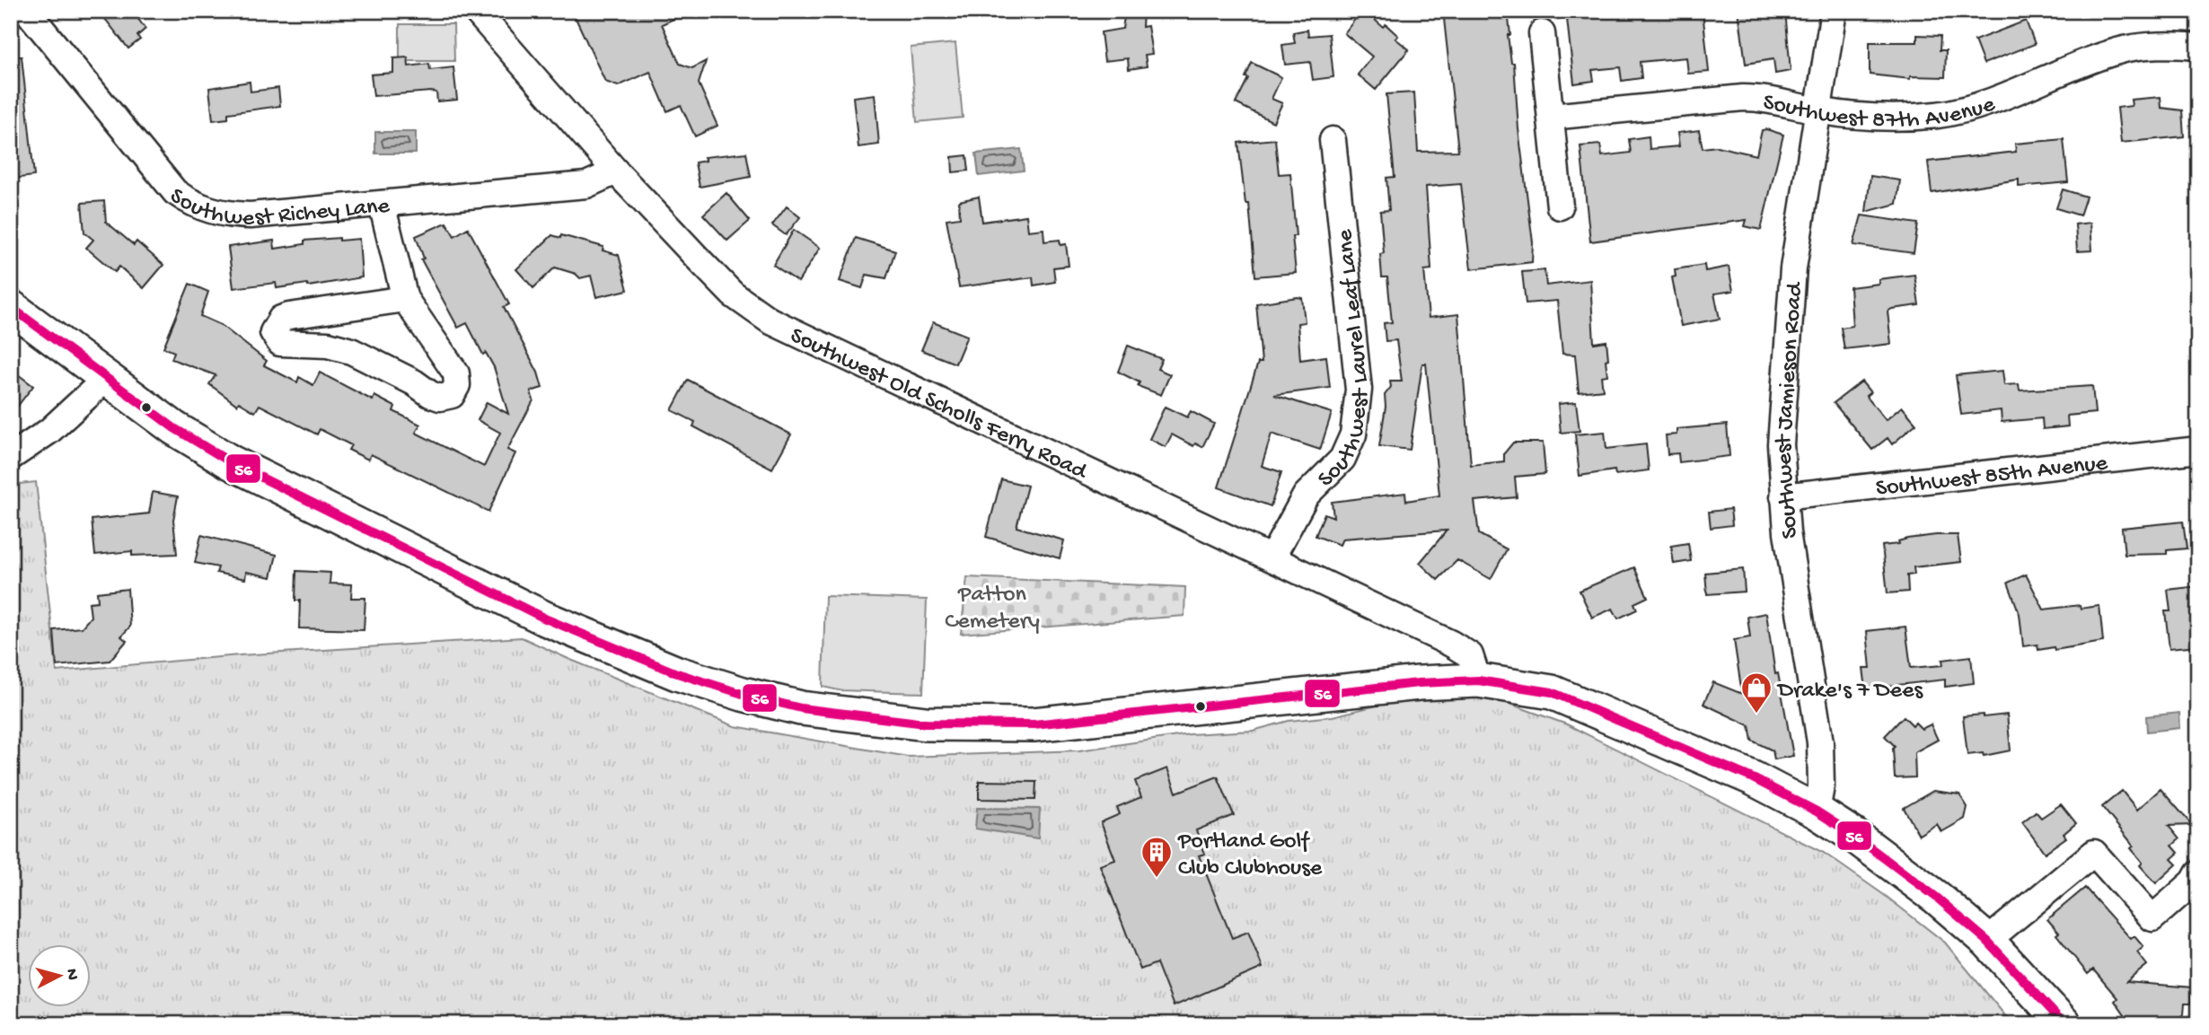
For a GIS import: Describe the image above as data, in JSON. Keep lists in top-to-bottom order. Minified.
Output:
{"streets":{"street":["Southwest 87th Avenue","Southwest Richey Lane","Southwest Laurel Leaf Lane","Southwest Old Scholls Ferry Road","Southwest Jamieson Road","Southwest 85th Avenue"]},"crossings":[["Southwest 87th Avenue","Southwest Jamieson Road"],["Southwest Richey Lane","Southwest Old Scholls Ferry Road"],["Southwest Laurel Leaf Lane","Southwest Old Scholls Ferry Road"],["Southwest Jamieson Road","Southwest 85th Avenue"]],"parks":["Patton Cemetery"],"places":{"shop":["Drake's 7 Dees"],"building":["Portland Golf Club Clubhouse"]},"lines":["transit line 56"],"north":"right"}
